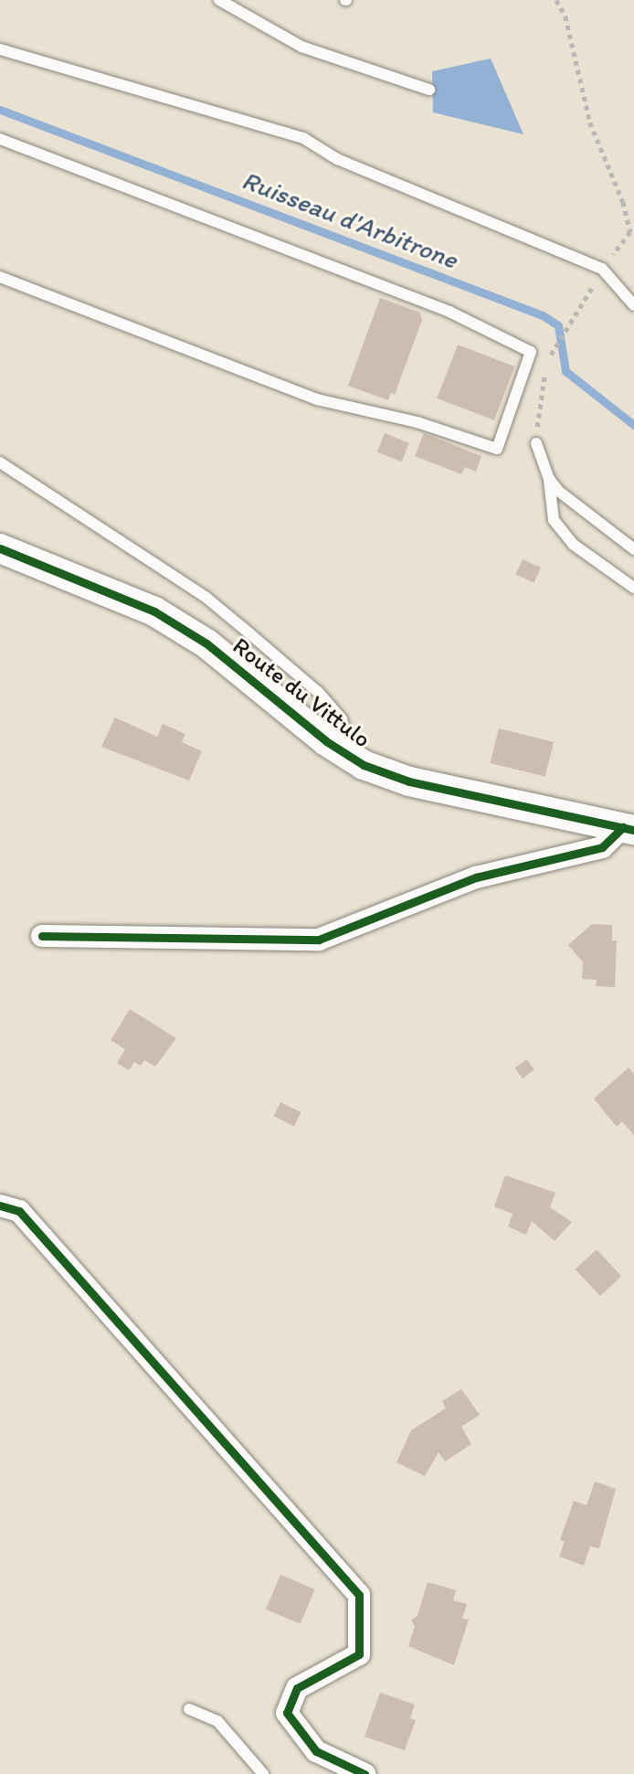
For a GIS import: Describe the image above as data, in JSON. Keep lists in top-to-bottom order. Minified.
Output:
{"streets":{"street":["Route du Vittulo"]},"water":["Ruisseau d'Arbitrone"]}
